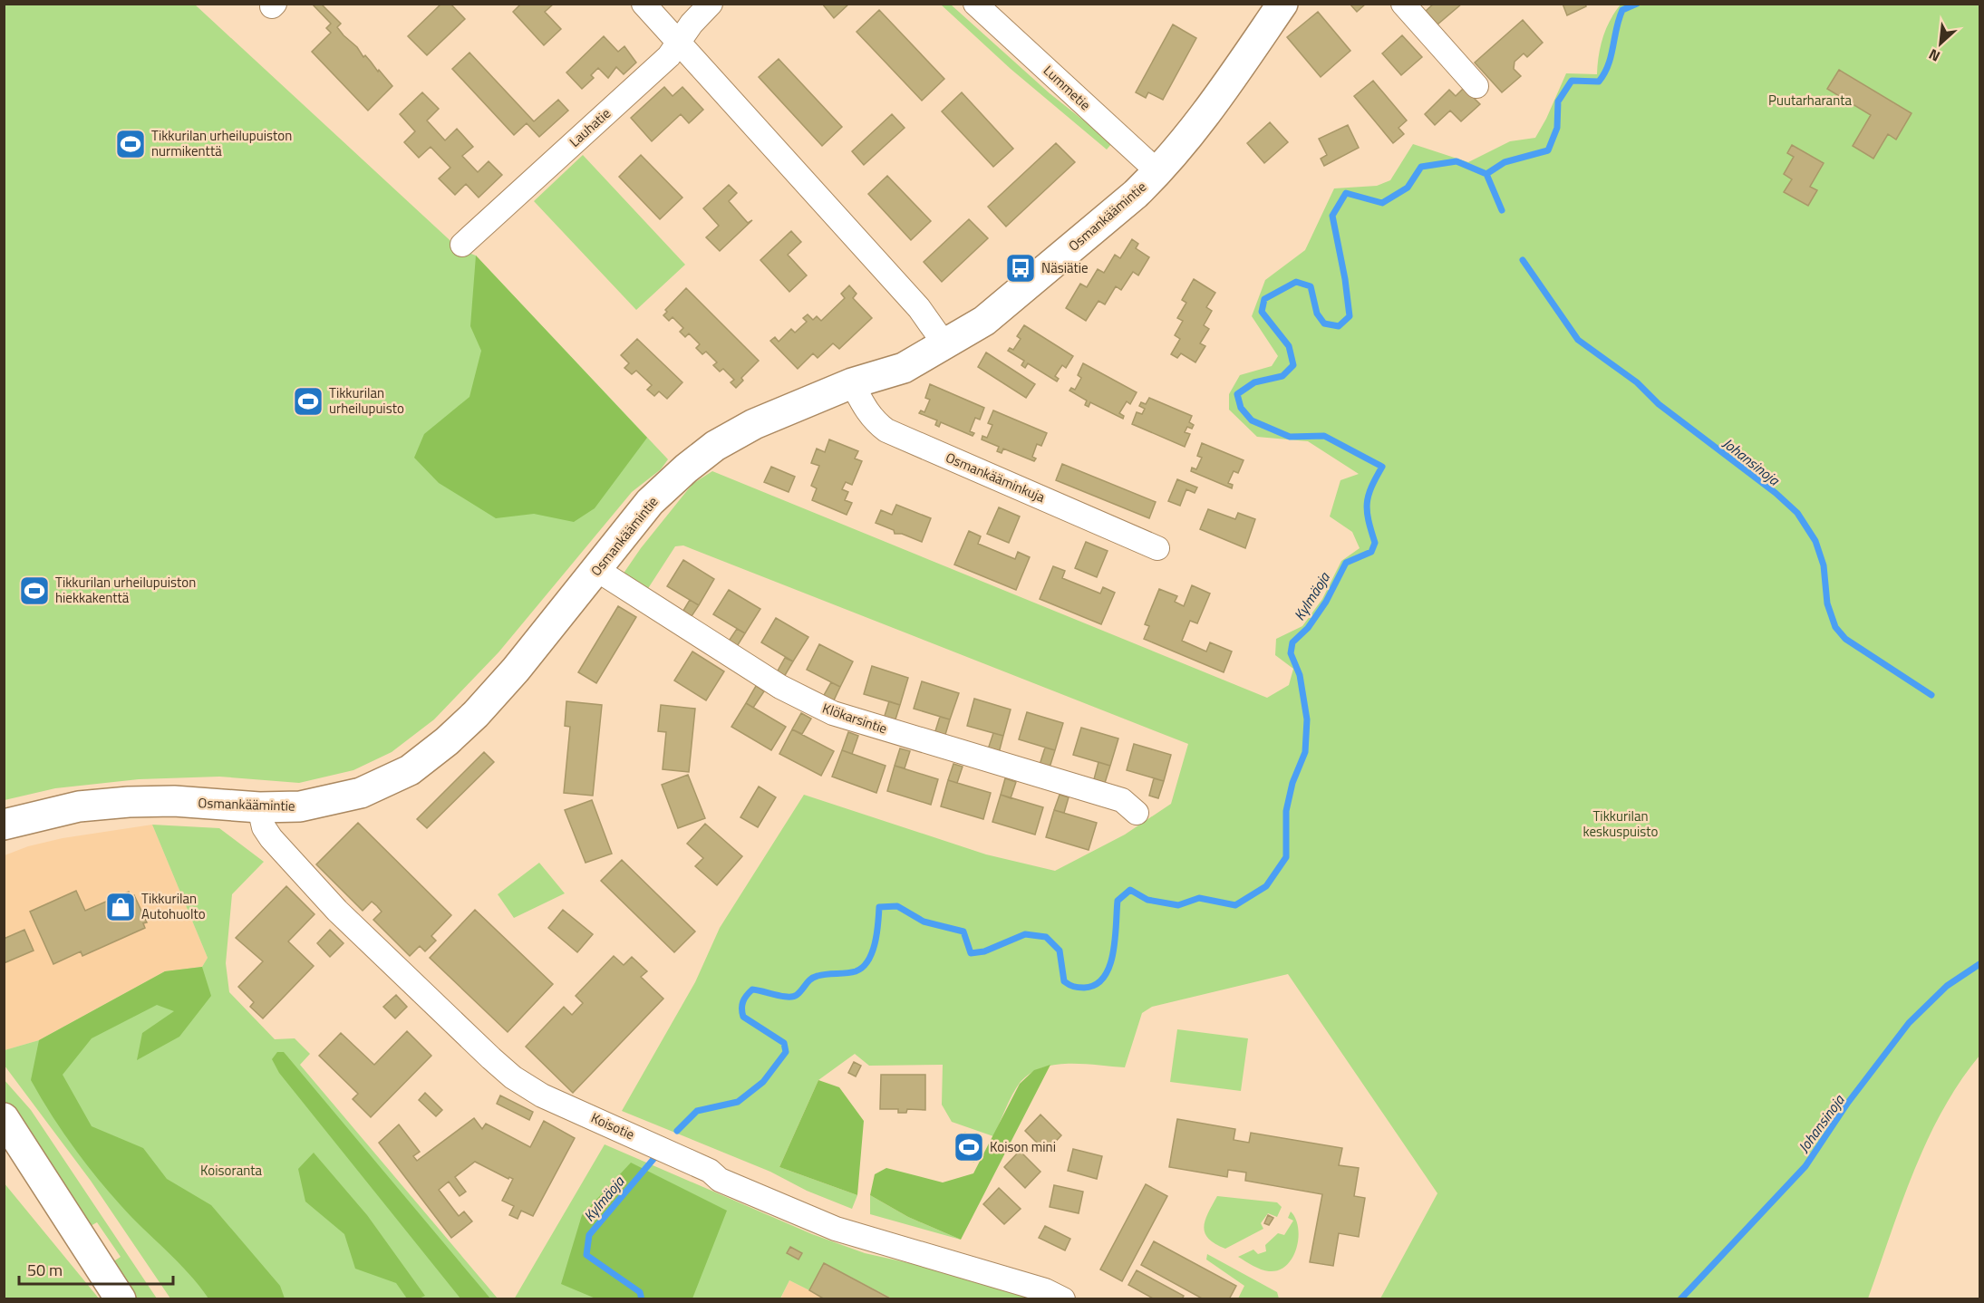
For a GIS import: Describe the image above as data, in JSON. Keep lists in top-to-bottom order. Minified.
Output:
{"streets":{"street":["Lummetie","Lauhatie","Osmankäämintie","Osmankääminkuja","Klökarsintie","Koisotie"]},"crossings":[["Lummetie","Osmankäämintie"],["Osmankäämintie","Osmankääminkuja"],["Osmankäämintie","Klökarsintie"],["Osmankäämintie","Koisotie"]],"water":["Johansinoja","Kylmäoja"],"parks":["Puutarharanta","Tikkurilan keskuspuisto","Koisoranta"],"places":{"sports":["Tikkurilan urheilupuiston nurmikenttä","Tikkurilan urheilupuisto","Tikkurilan urheilupuiston hiekkakenttä","Koison mini"],"bus stop":["Näsiätie"],"shop":["Tikkurilan Autohuolto"]},"scale_bar":"50 m","north":"bottom left"}
